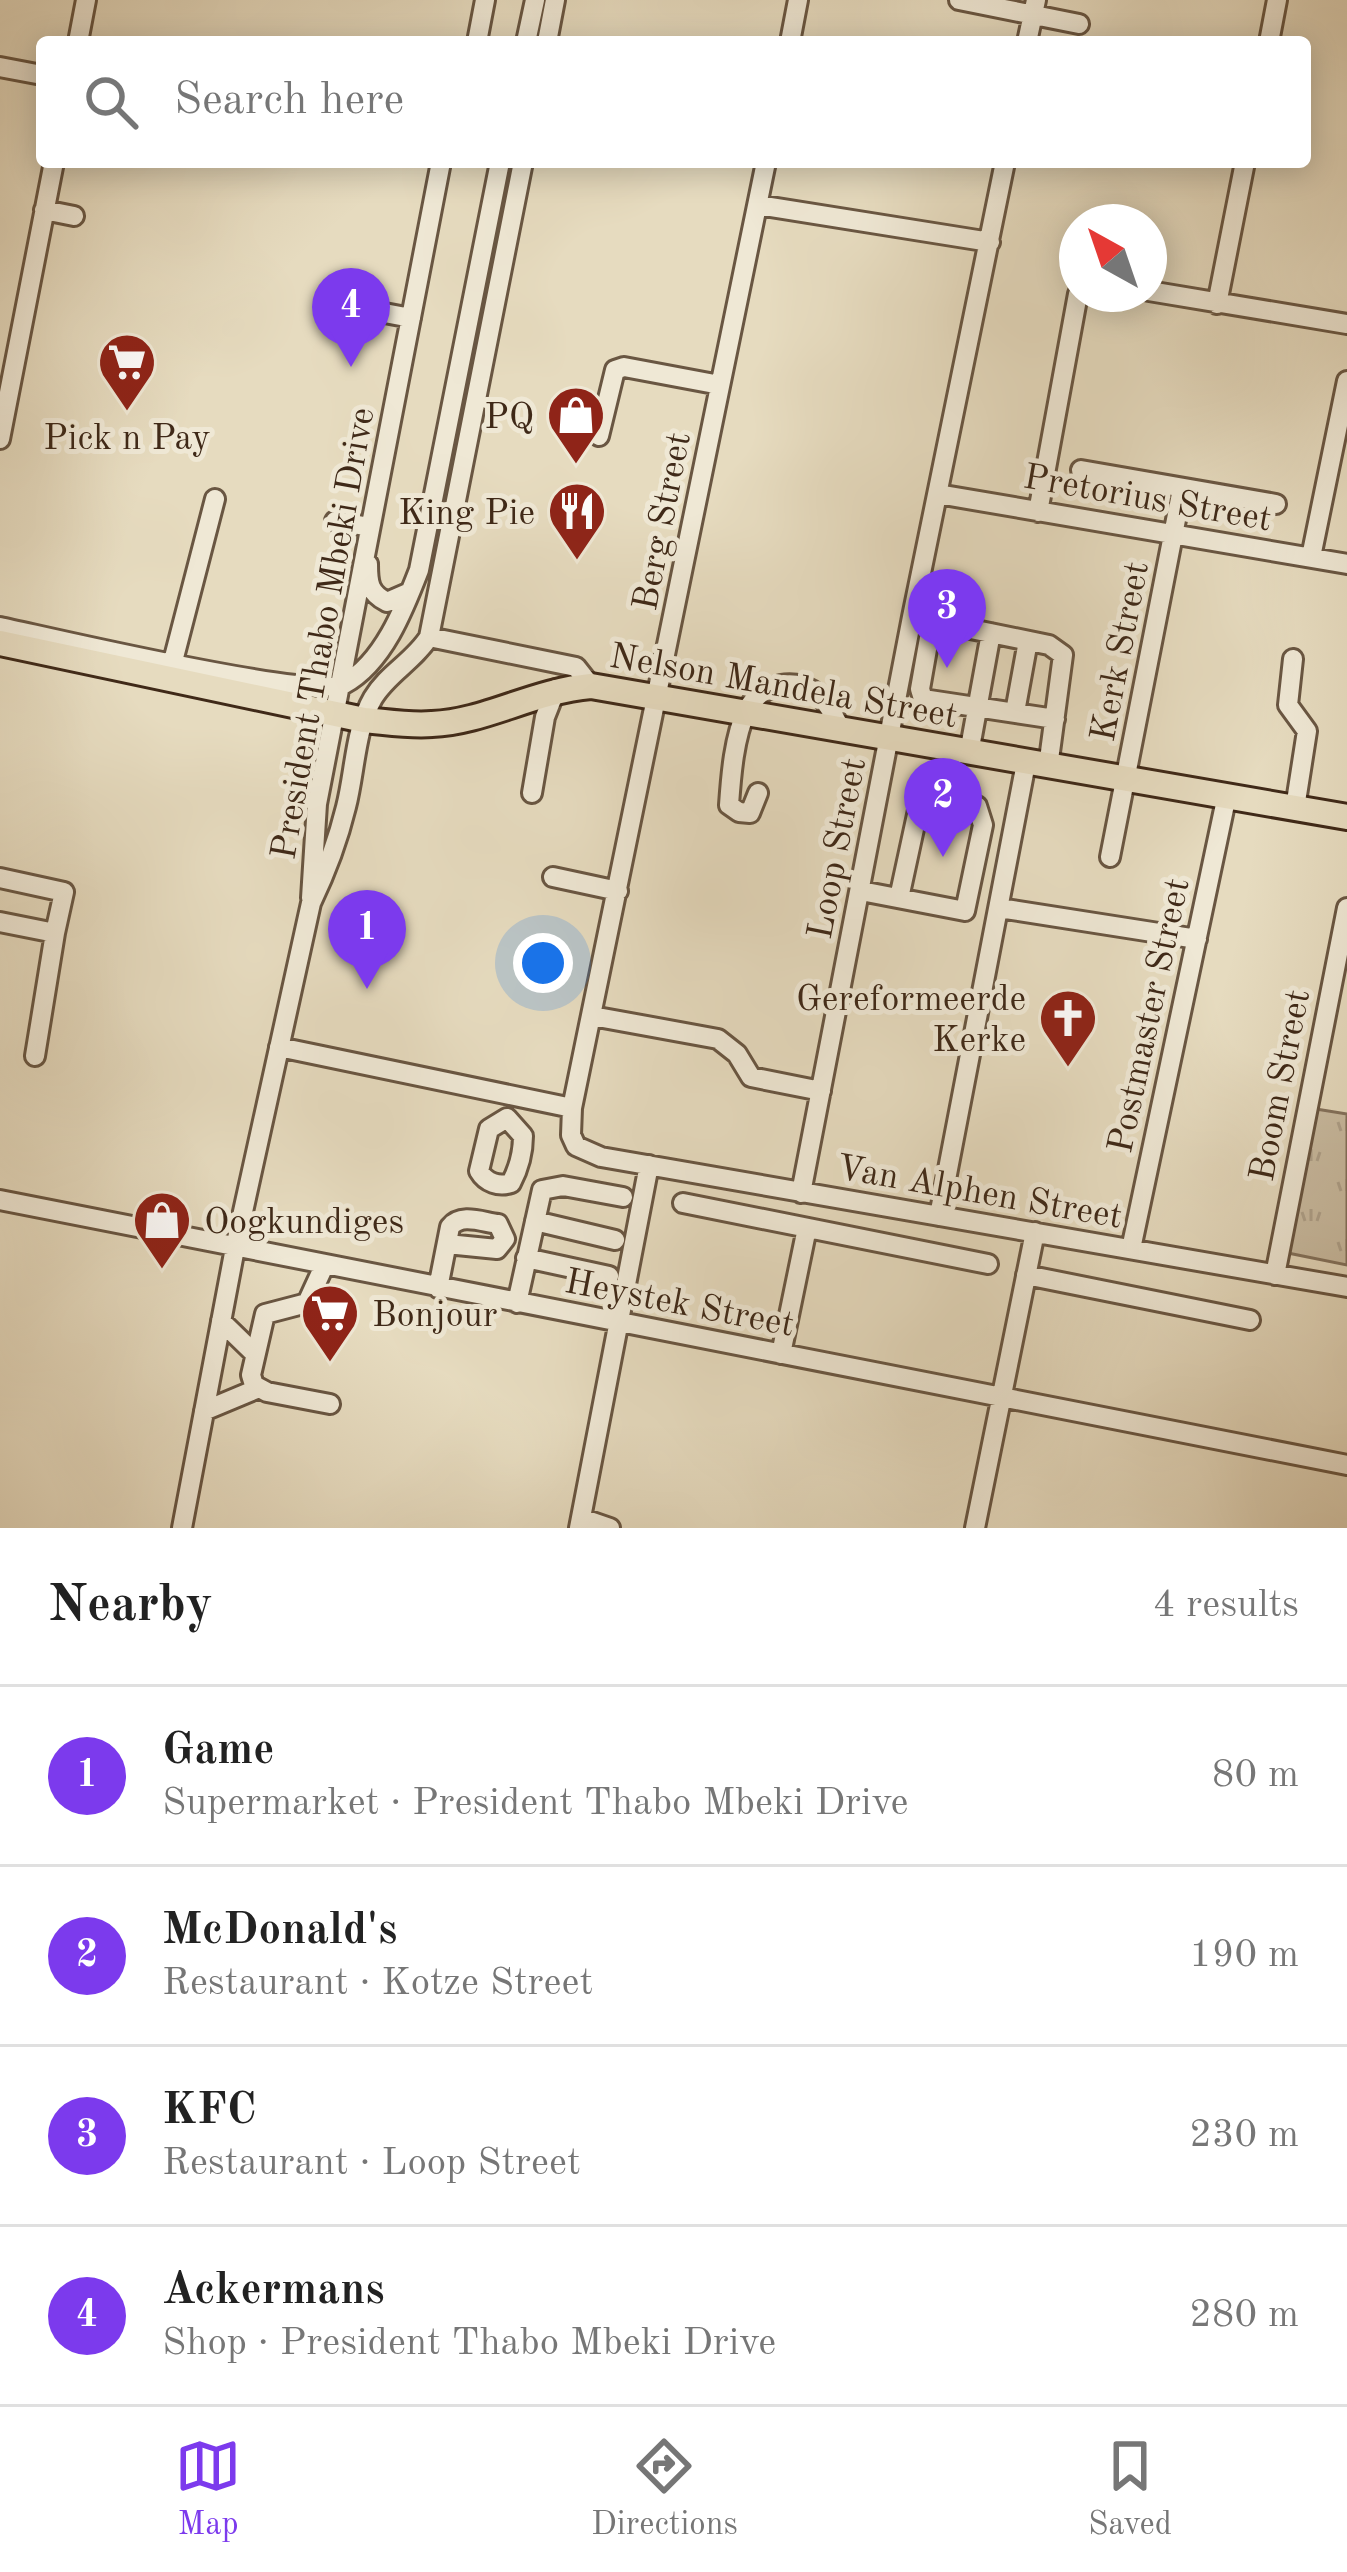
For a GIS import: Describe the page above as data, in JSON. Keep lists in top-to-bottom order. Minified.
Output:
{"streets":{"main road":["Nelson Mandela Street"],"street":["Pretorius Street","Berg Street","President Thabo Mbeki Drive","Kerk Street","Loop Street","Postmaster Street","Boom Street","Van Alphen Street","Heystek Street"]},"crossings":[["Pretorius Street","Kerk Street"],["Pretorius Street","Loop Street"],["Berg Street","Nelson Mandela Street"],["Berg Street","Van Alphen Street"],["President Thabo Mbeki Drive","Nelson Mandela Street"],["President Thabo Mbeki Drive","Heystek Street"],["Kerk Street","Nelson Mandela Street"],["Nelson Mandela Street","Loop Street"],["Nelson Mandela Street","Postmaster Street"],["Loop Street","Van Alphen Street"],["Postmaster Street","Van Alphen Street"],["Boom Street","Van Alphen Street"]],"places":{"supermarket":["Pick n Pay","Bonjour"],"shop":["PQ","Oogkundiges"],"restaurant":["King Pie"],"church":["Gereformeerde Kerke"]},"north":"top left","page":{"search":"Search here","pins":["4","3","2","1"],"heading":["Nearby","4 results"],"list":[{"mark":"1","name":"Game","note":"Supermarket · President Thabo Mbeki Drive","value":"80 m"},{"mark":"2","name":"McDonald's","note":"Restaurant · Kotze Street","value":"190 m"},{"mark":"3","name":"KFC","note":"Restaurant · Loop Street","value":"230 m"},{"mark":"4","name":"Ackermans","note":"Shop · President Thabo Mbeki Drive","value":"280 m"}],"nav":["Map","Directions","Saved"]}}
